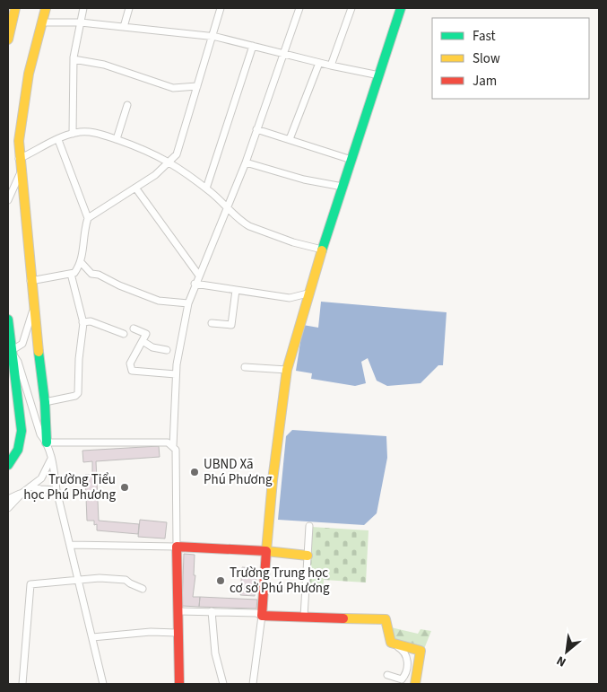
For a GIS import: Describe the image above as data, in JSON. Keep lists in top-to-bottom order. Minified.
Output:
{"places":["UBND Xã Phú Phương","Trường Tiểu học Phú Phương","Trường Trung học cơ sở Phú Phương"],"legend":["Fast","Slow","Jam"],"north":"bottom left"}
